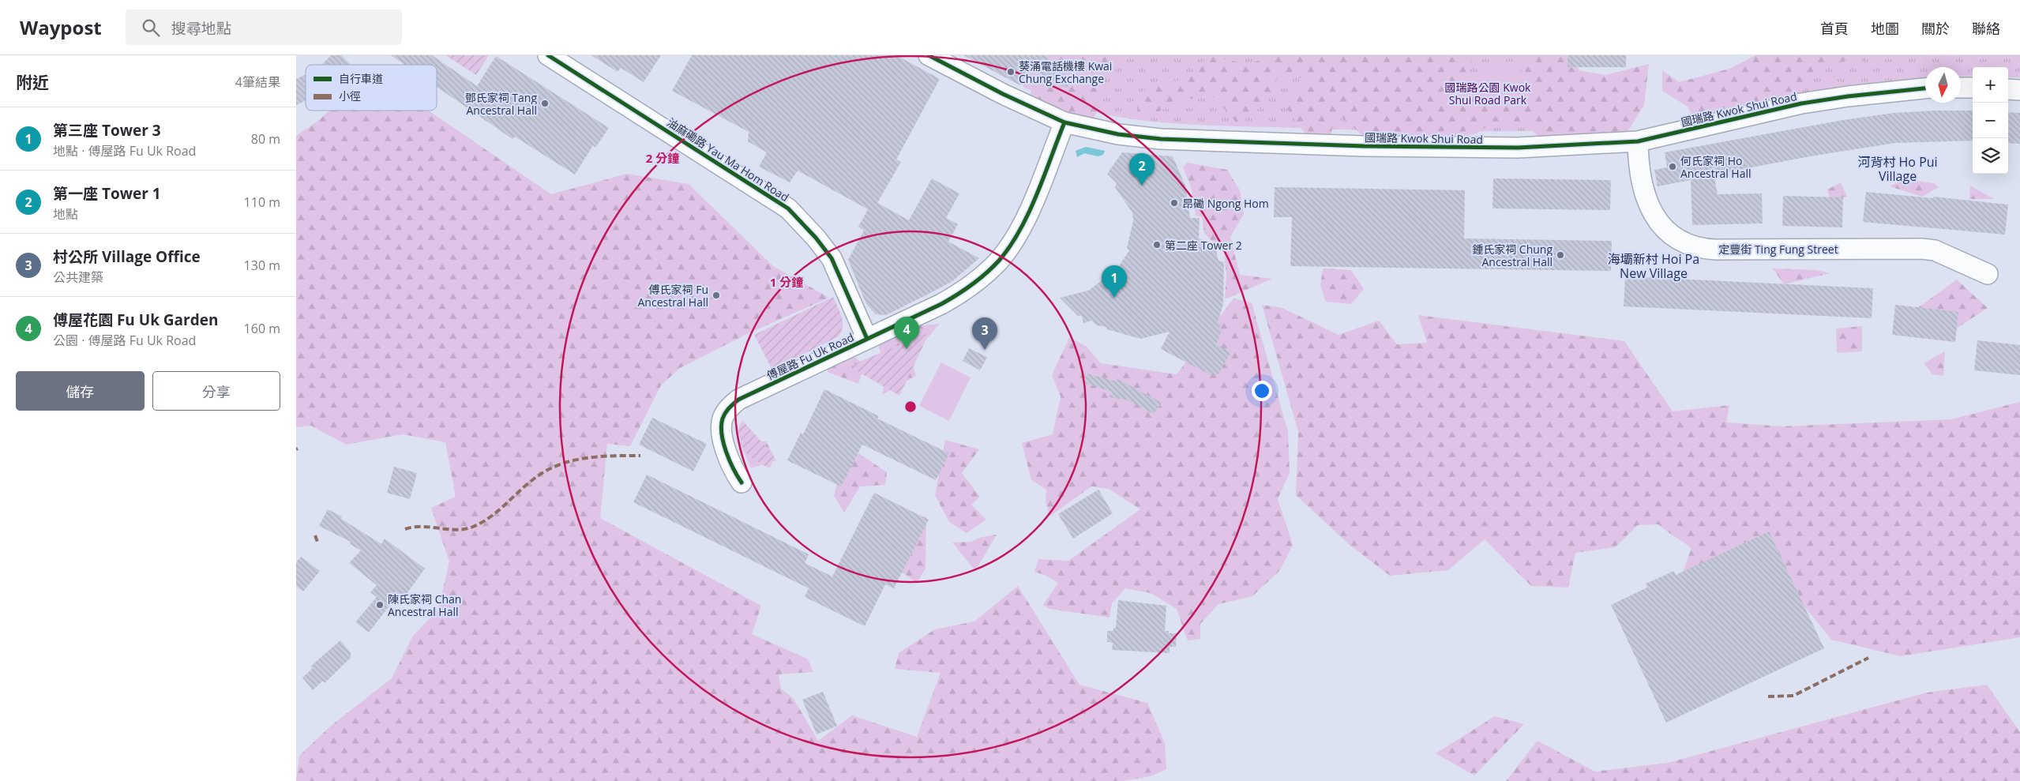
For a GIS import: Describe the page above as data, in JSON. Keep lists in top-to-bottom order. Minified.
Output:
{"streets":{"street":["國瑞路 Kwok Shui Road","油麻磡路 Yau Ma Hom Road","定豐街 Ting Fung Street","傅屋路 Fu Uk Road"]},"crossings":[["國瑞路 Kwok Shui Road","定豐街 Ting Fung Street"],["國瑞路 Kwok Shui Road","傅屋路 Fu Uk Road"],["油麻磡路 Yau Ma Hom Road","傅屋路 Fu Uk Road"]],"districts":["河背村 Ho Pui Village","海壩新村 Hoi Pa New Village"],"parks":["國瑞路公園 Kwok Shui Road Park"],"places":["葵涌電話機樓 Kwai Chung Exchange","鄧氏家祠 Tang Ancestral Hall","何氏家祠 Ho Ancestral Hall","昂磡 Ngong Hom","第二座 Tower 2","鍾氏家祠 Chung Ancestral Hall","傅氏家祠 Fu Ancestral Hall","陳氏家祠 Chan Ancestral Hall"],"legend":["自行車道","小徑"],"north":"bottom","page":{"header":"Waypost","search":"搜尋地點","nav":["首頁","地圖","關於","聯絡"],"heading":["附近","4筆結果"],"map_buttons":["+","−"],"list":[{"mark":"1","name":"第三座 Tower 3","note":"地點 · 傅屋路 Fu Uk Road","value":"80 m"},{"mark":"2","name":"第一座 Tower 1","note":"地點","value":"110 m"},{"mark":"3","name":"村公所 Village Office","note":"公共建築","value":"130 m"},{"mark":"4","name":"傅屋花園 Fu Uk Garden","note":"公園 · 傅屋路 Fu Uk Road","value":"160 m"}],"pins":["2","1","4","3"],"buttons":["儲存","分享"]},"rings":["2 分鐘","1 分鐘"]}
